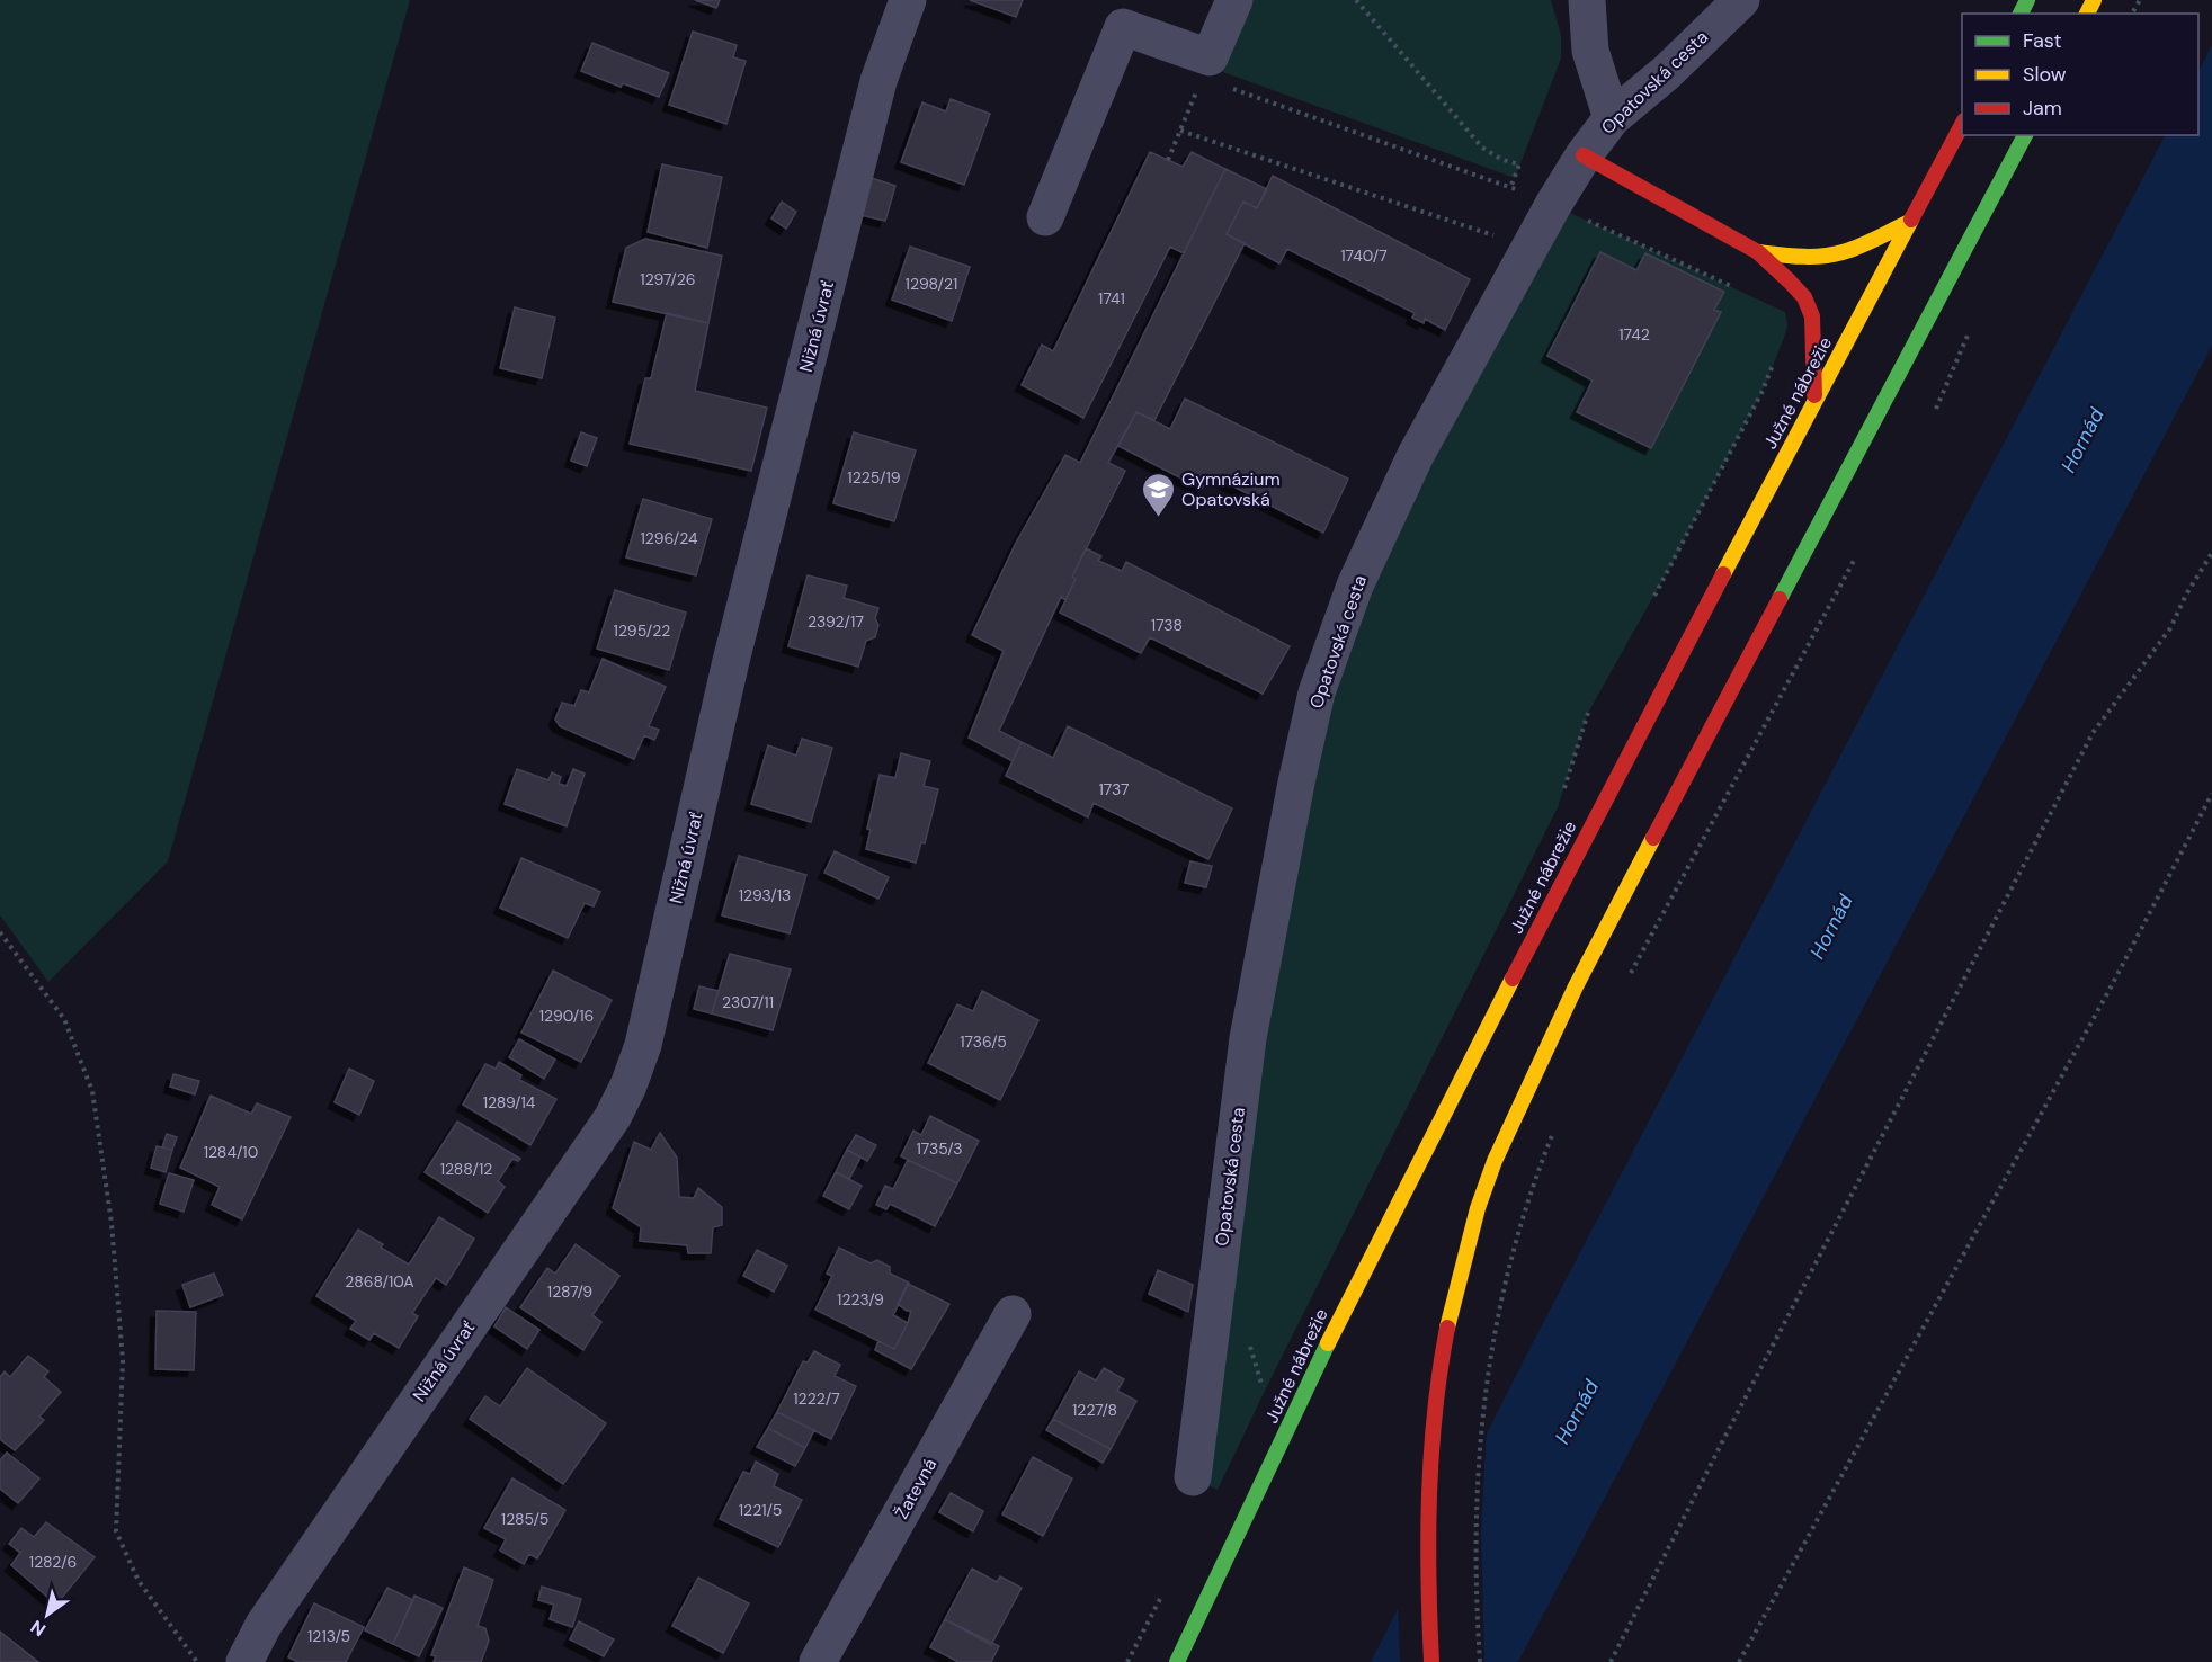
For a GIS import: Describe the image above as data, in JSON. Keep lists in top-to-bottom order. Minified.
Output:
{"streets":{"highway":["Južné nábrežie"],"street":["Opatovská cesta","Nižná úvrať","Žatevná"]},"water":["Hornád"],"places":{"school or university":["Gymnázium Opatovská"]},"house_numbers":["1740/7","1297/26","1298/21","1741","1742","1225/19","1296/24","2392/17","1738","1295/22","1737","1293/13","2307/11","1290/16","1736/5","1289/14","1735/3","1284/10","1288/12","2868/10A","1287/9","1223/9","1222/7","1227/8","1221/5","1285/5","1282/6","1213/5"],"legend":["Fast","Slow","Jam"],"north":"bottom left"}
